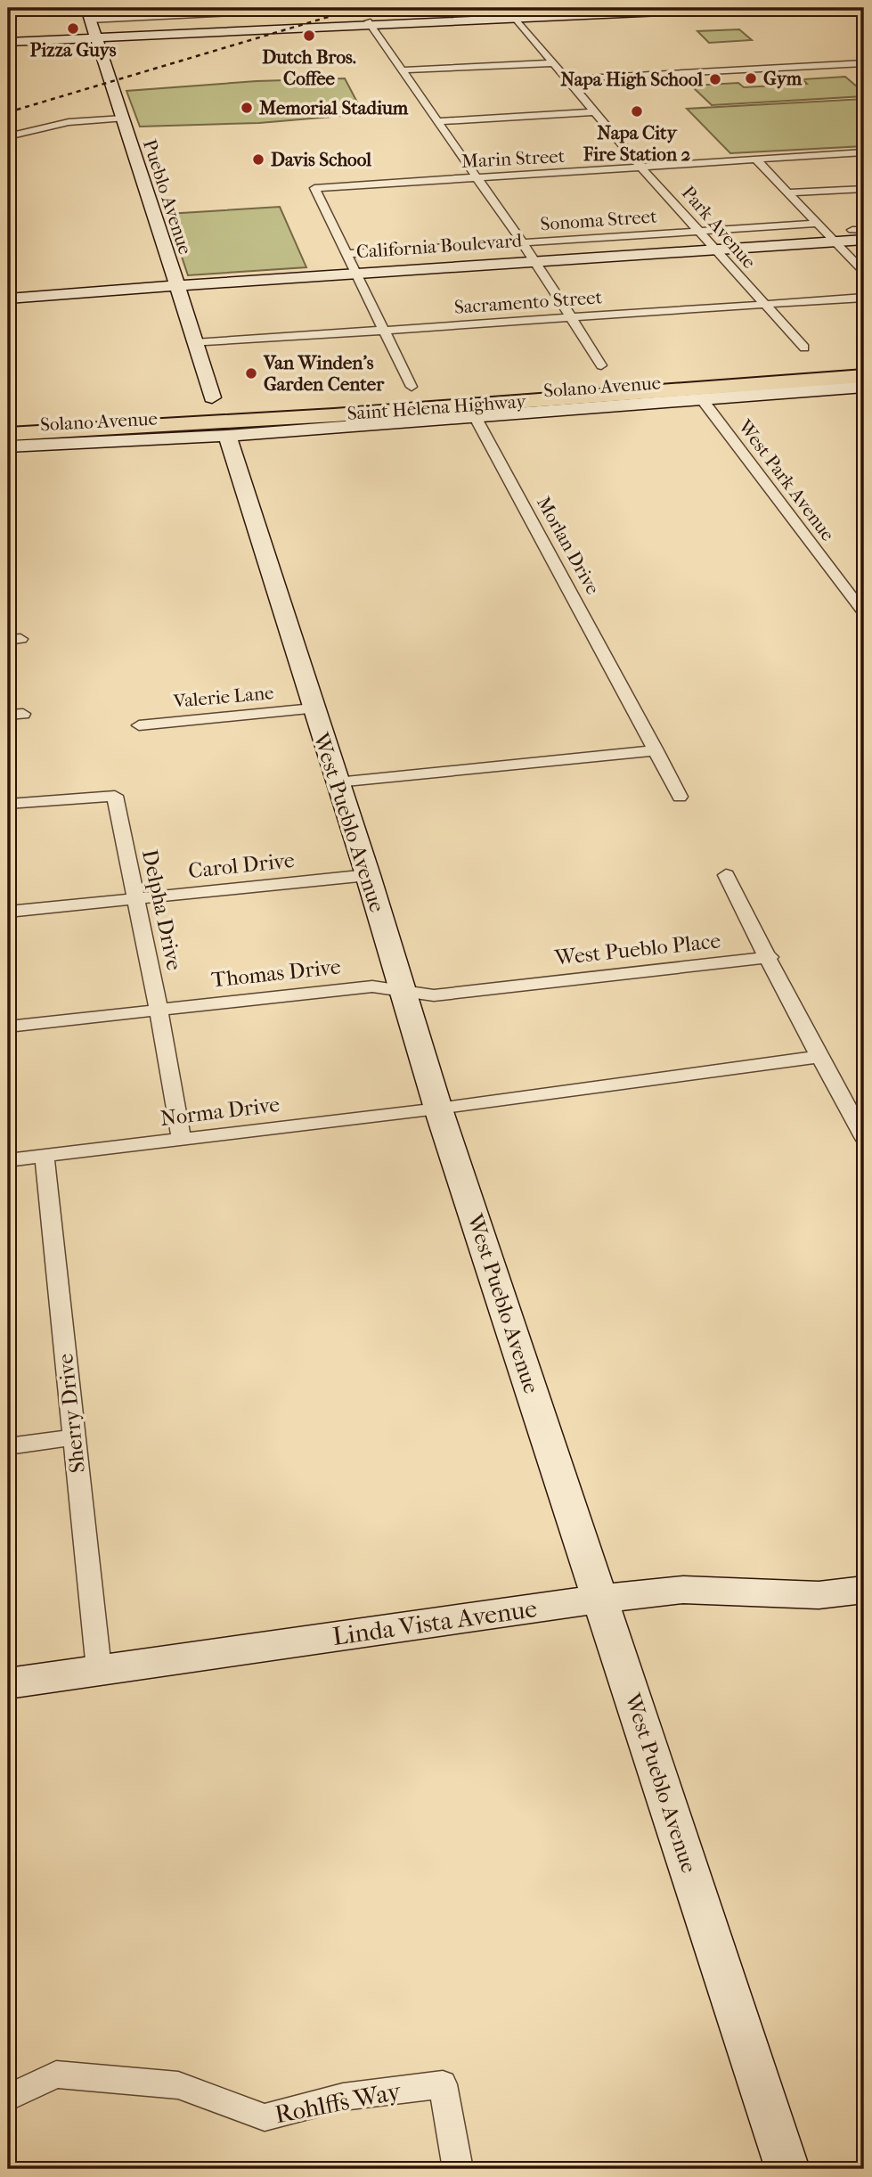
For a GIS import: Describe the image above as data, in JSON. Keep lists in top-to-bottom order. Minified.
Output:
{"streets":{"highway":["Saint Helena Highway"],"street":["Marin Street","Pueblo Avenue","Sonoma Street","Park Avenue","California Boulevard","Sacramento Street","Solano Avenue","West Park Avenue","Morlan Drive","Valerie Lane","West Pueblo Avenue","Carol Drive","Delpha Drive","West Pueblo Place","Thomas Drive","Norma Drive","Sherry Drive","Linda Vista Avenue","Rohlffs Way"]},"crossings":[["Marin Street","Sonoma Street"],["Marin Street","Park Avenue"],["Pueblo Avenue","California Boulevard"],["Pueblo Avenue","Sacramento Street"],["Sonoma Street","Park Avenue"],["Park Avenue","California Boulevard"],["Park Avenue","Sacramento Street"],["Solano Avenue","West Park Avenue"],["Solano Avenue","Morlan Drive"],["Solano Avenue","West Pueblo Avenue"],["Valerie Lane","West Pueblo Avenue"],["West Pueblo Avenue","Carol Drive"],["West Pueblo Avenue","West Pueblo Place"],["West Pueblo Avenue","Thomas Drive"],["West Pueblo Avenue","Norma Drive"],["West Pueblo Avenue","Linda Vista Avenue"],["Carol Drive","Delpha Drive"],["Delpha Drive","Thomas Drive"],["Delpha Drive","Norma Drive"],["West Pueblo Place","Thomas Drive"],["Norma Drive","Sherry Drive"],["Sherry Drive","Linda Vista Avenue"]],"places":["Pizza Guys","Dutch Bros. Coffee","Gym","Napa High School","Memorial Stadium","Napa City Fire Station 2","Davis School","Van Winden’s Garden Center"]}
